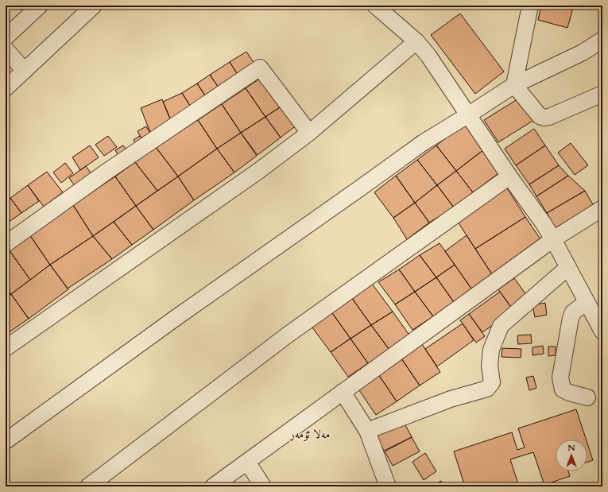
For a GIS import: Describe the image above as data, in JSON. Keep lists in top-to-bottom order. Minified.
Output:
{"districts":["مەلا ئۆمەر"],"north":"top"}
